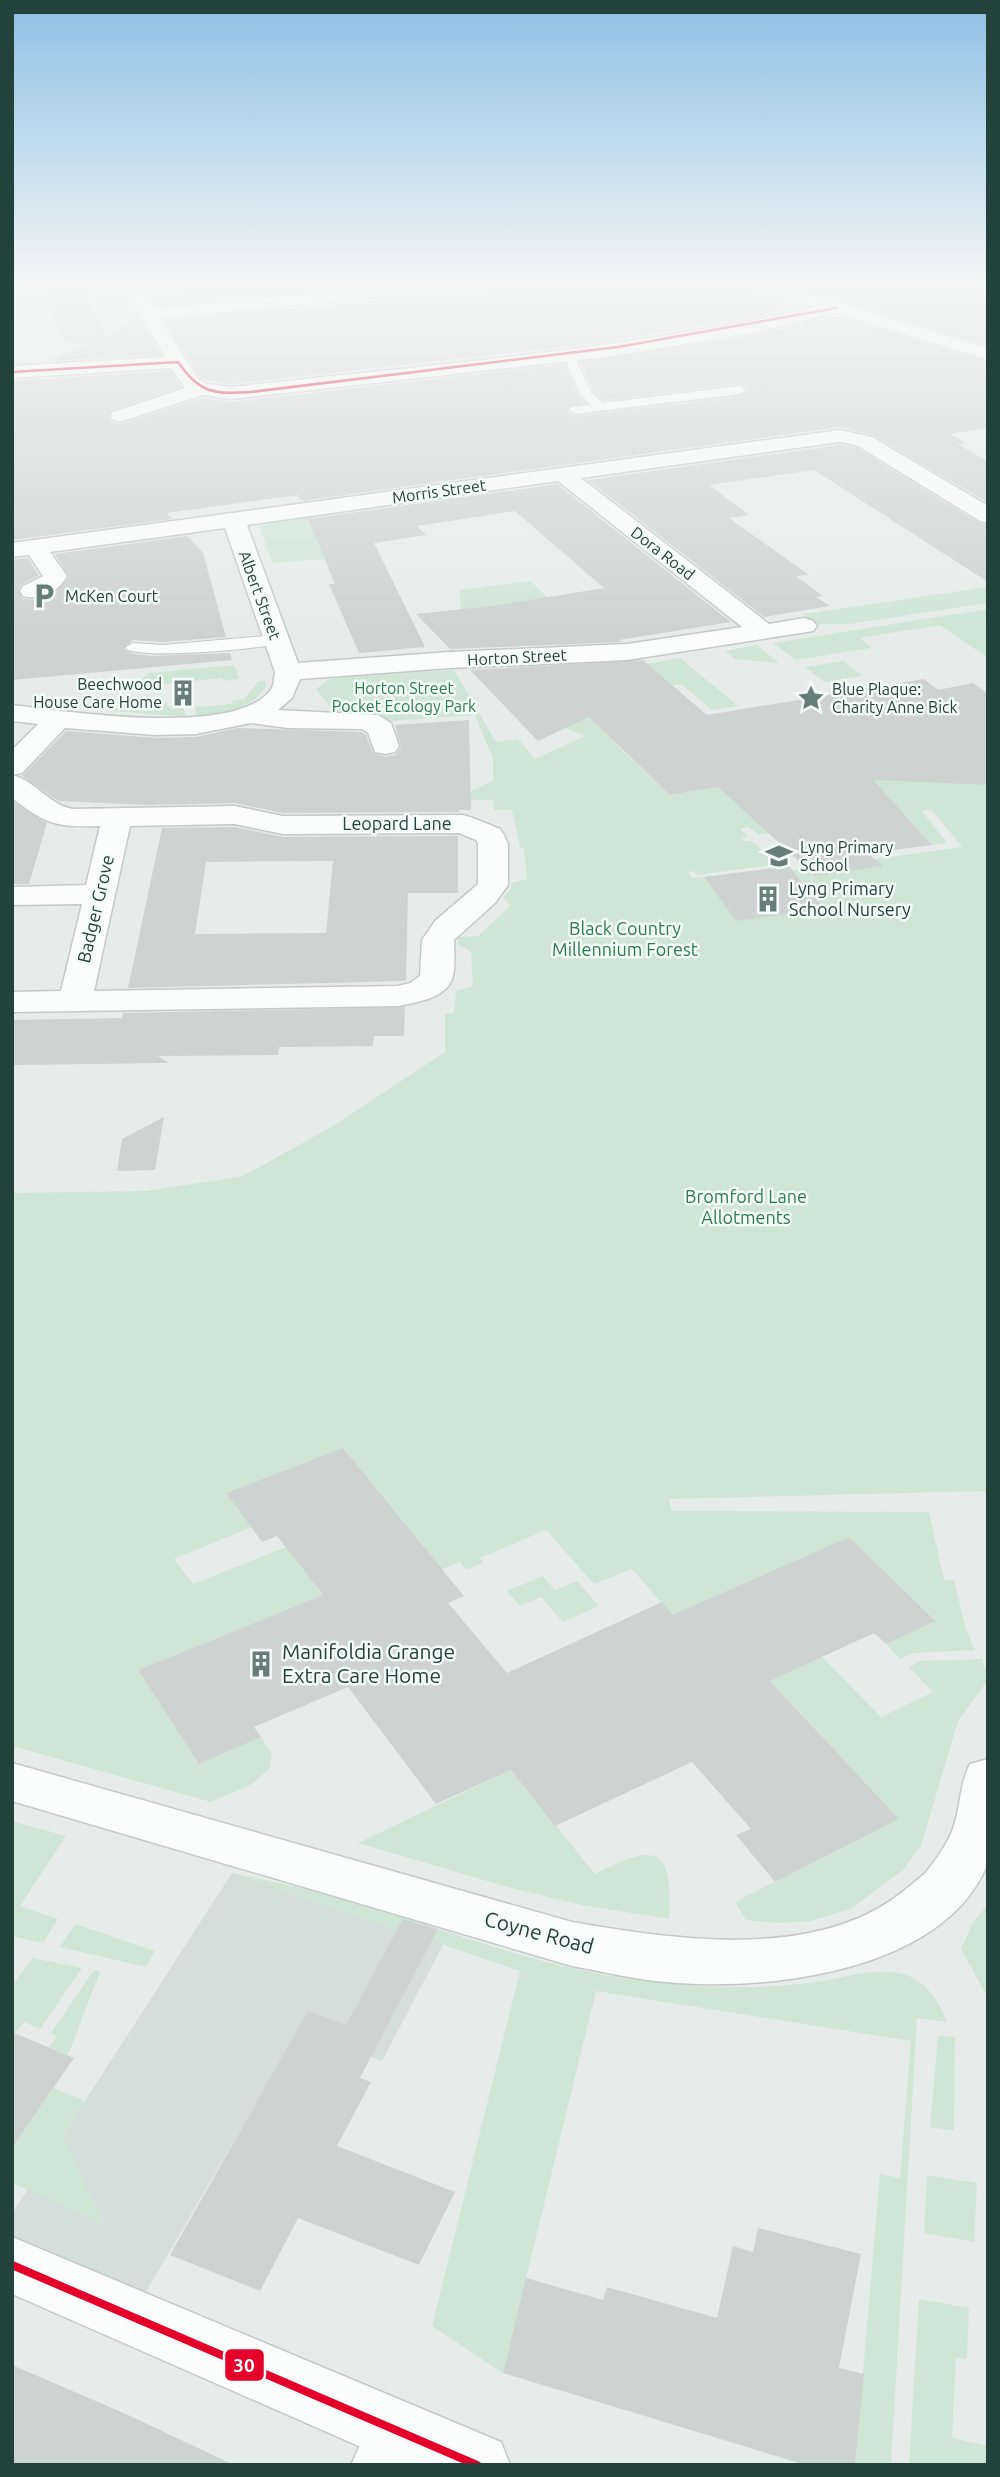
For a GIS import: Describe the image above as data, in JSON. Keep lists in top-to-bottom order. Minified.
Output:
{"streets":{"street":["Morris Street","Dora Road","Albert Street","Horton Street","Leopard Lane","Badger Grove","Coyne Road"]},"crossings":[["Morris Street","Dora Road"],["Morris Street","Albert Street"],["Dora Road","Horton Street"],["Albert Street","Horton Street"],["Leopard Lane","Badger Grove"]],"parks":["Horton Street Pocket Ecology Park","Black Country Millennium Forest","Bromford Lane Allotments"],"places":{"parking":["McKen Court"],"building":["Beechwood House Care Home","Lyng Primary School Nursery","Manifoldia Grange Extra Care Home"],"place":["Blue Plaque: Charity Anne Bick"],"school or university":["Lyng Primary School"]},"lines":["transit line 30"]}
